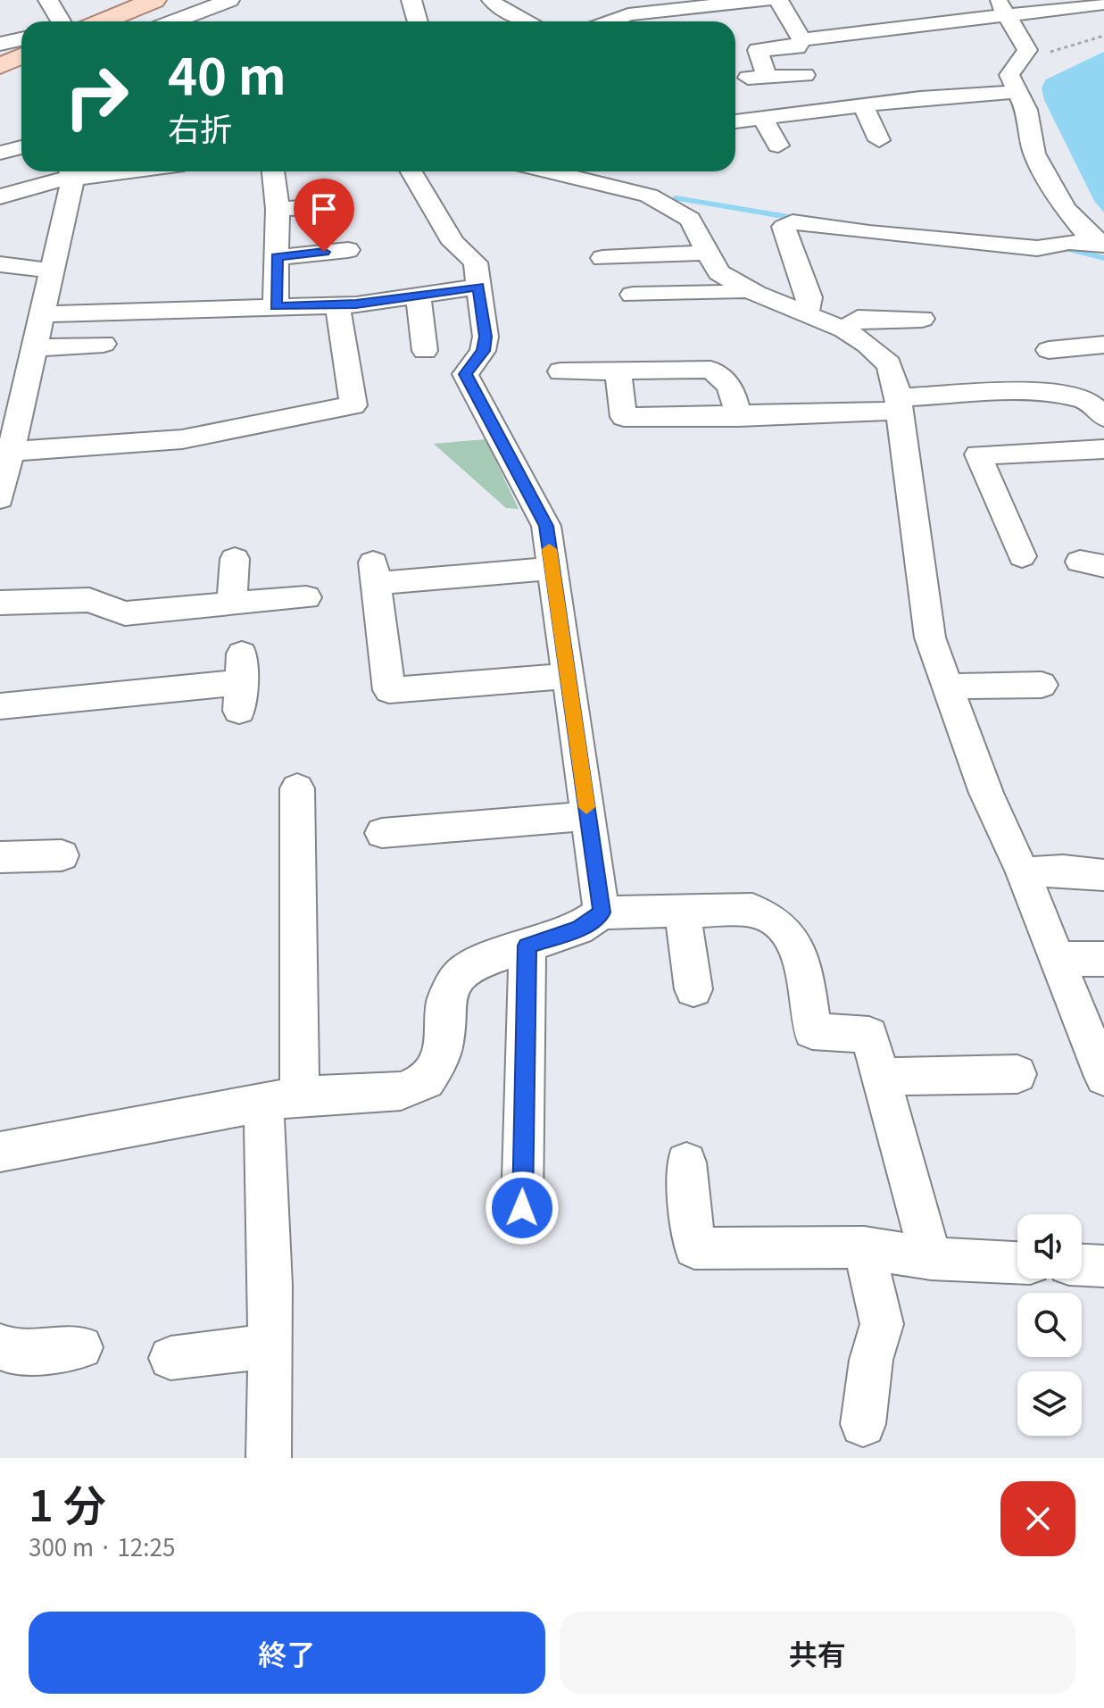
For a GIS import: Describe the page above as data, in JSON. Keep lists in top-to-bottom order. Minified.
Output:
{"page":{"turn":["40 m","右折"],"heading":["1 分","300 m · 12:25"],"buttons":["終了","共有"]}}
